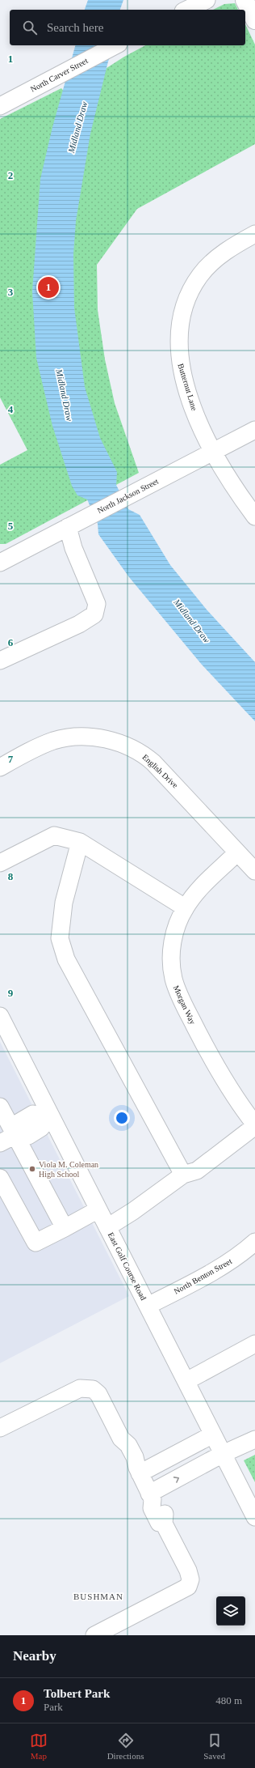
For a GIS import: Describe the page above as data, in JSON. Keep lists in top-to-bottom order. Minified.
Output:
{"streets":{"street":["North Carver Street","Butternut Lane","North Jackson Street","English Drive","Morgan Way","East Golf Course Road","North Benton Street"]},"crossings":[["Butternut Lane","North Jackson Street"],["English Drive","Morgan Way"],["East Golf Course Road","North Benton Street"]],"districts":["BUSHMAN"],"water":["Midland Draw"],"places":["Viola M. Coleman High School"],"page":{"search":"Search here","pins":"1","heading":"Nearby","list":[{"mark":"1","name":"Tolbert Park","note":"Park","value":"480 m"}],"nav":["Map","Directions","Saved"]},"grid":{"rows":["1","2","3","4","5","6","7","8","9"]}}
